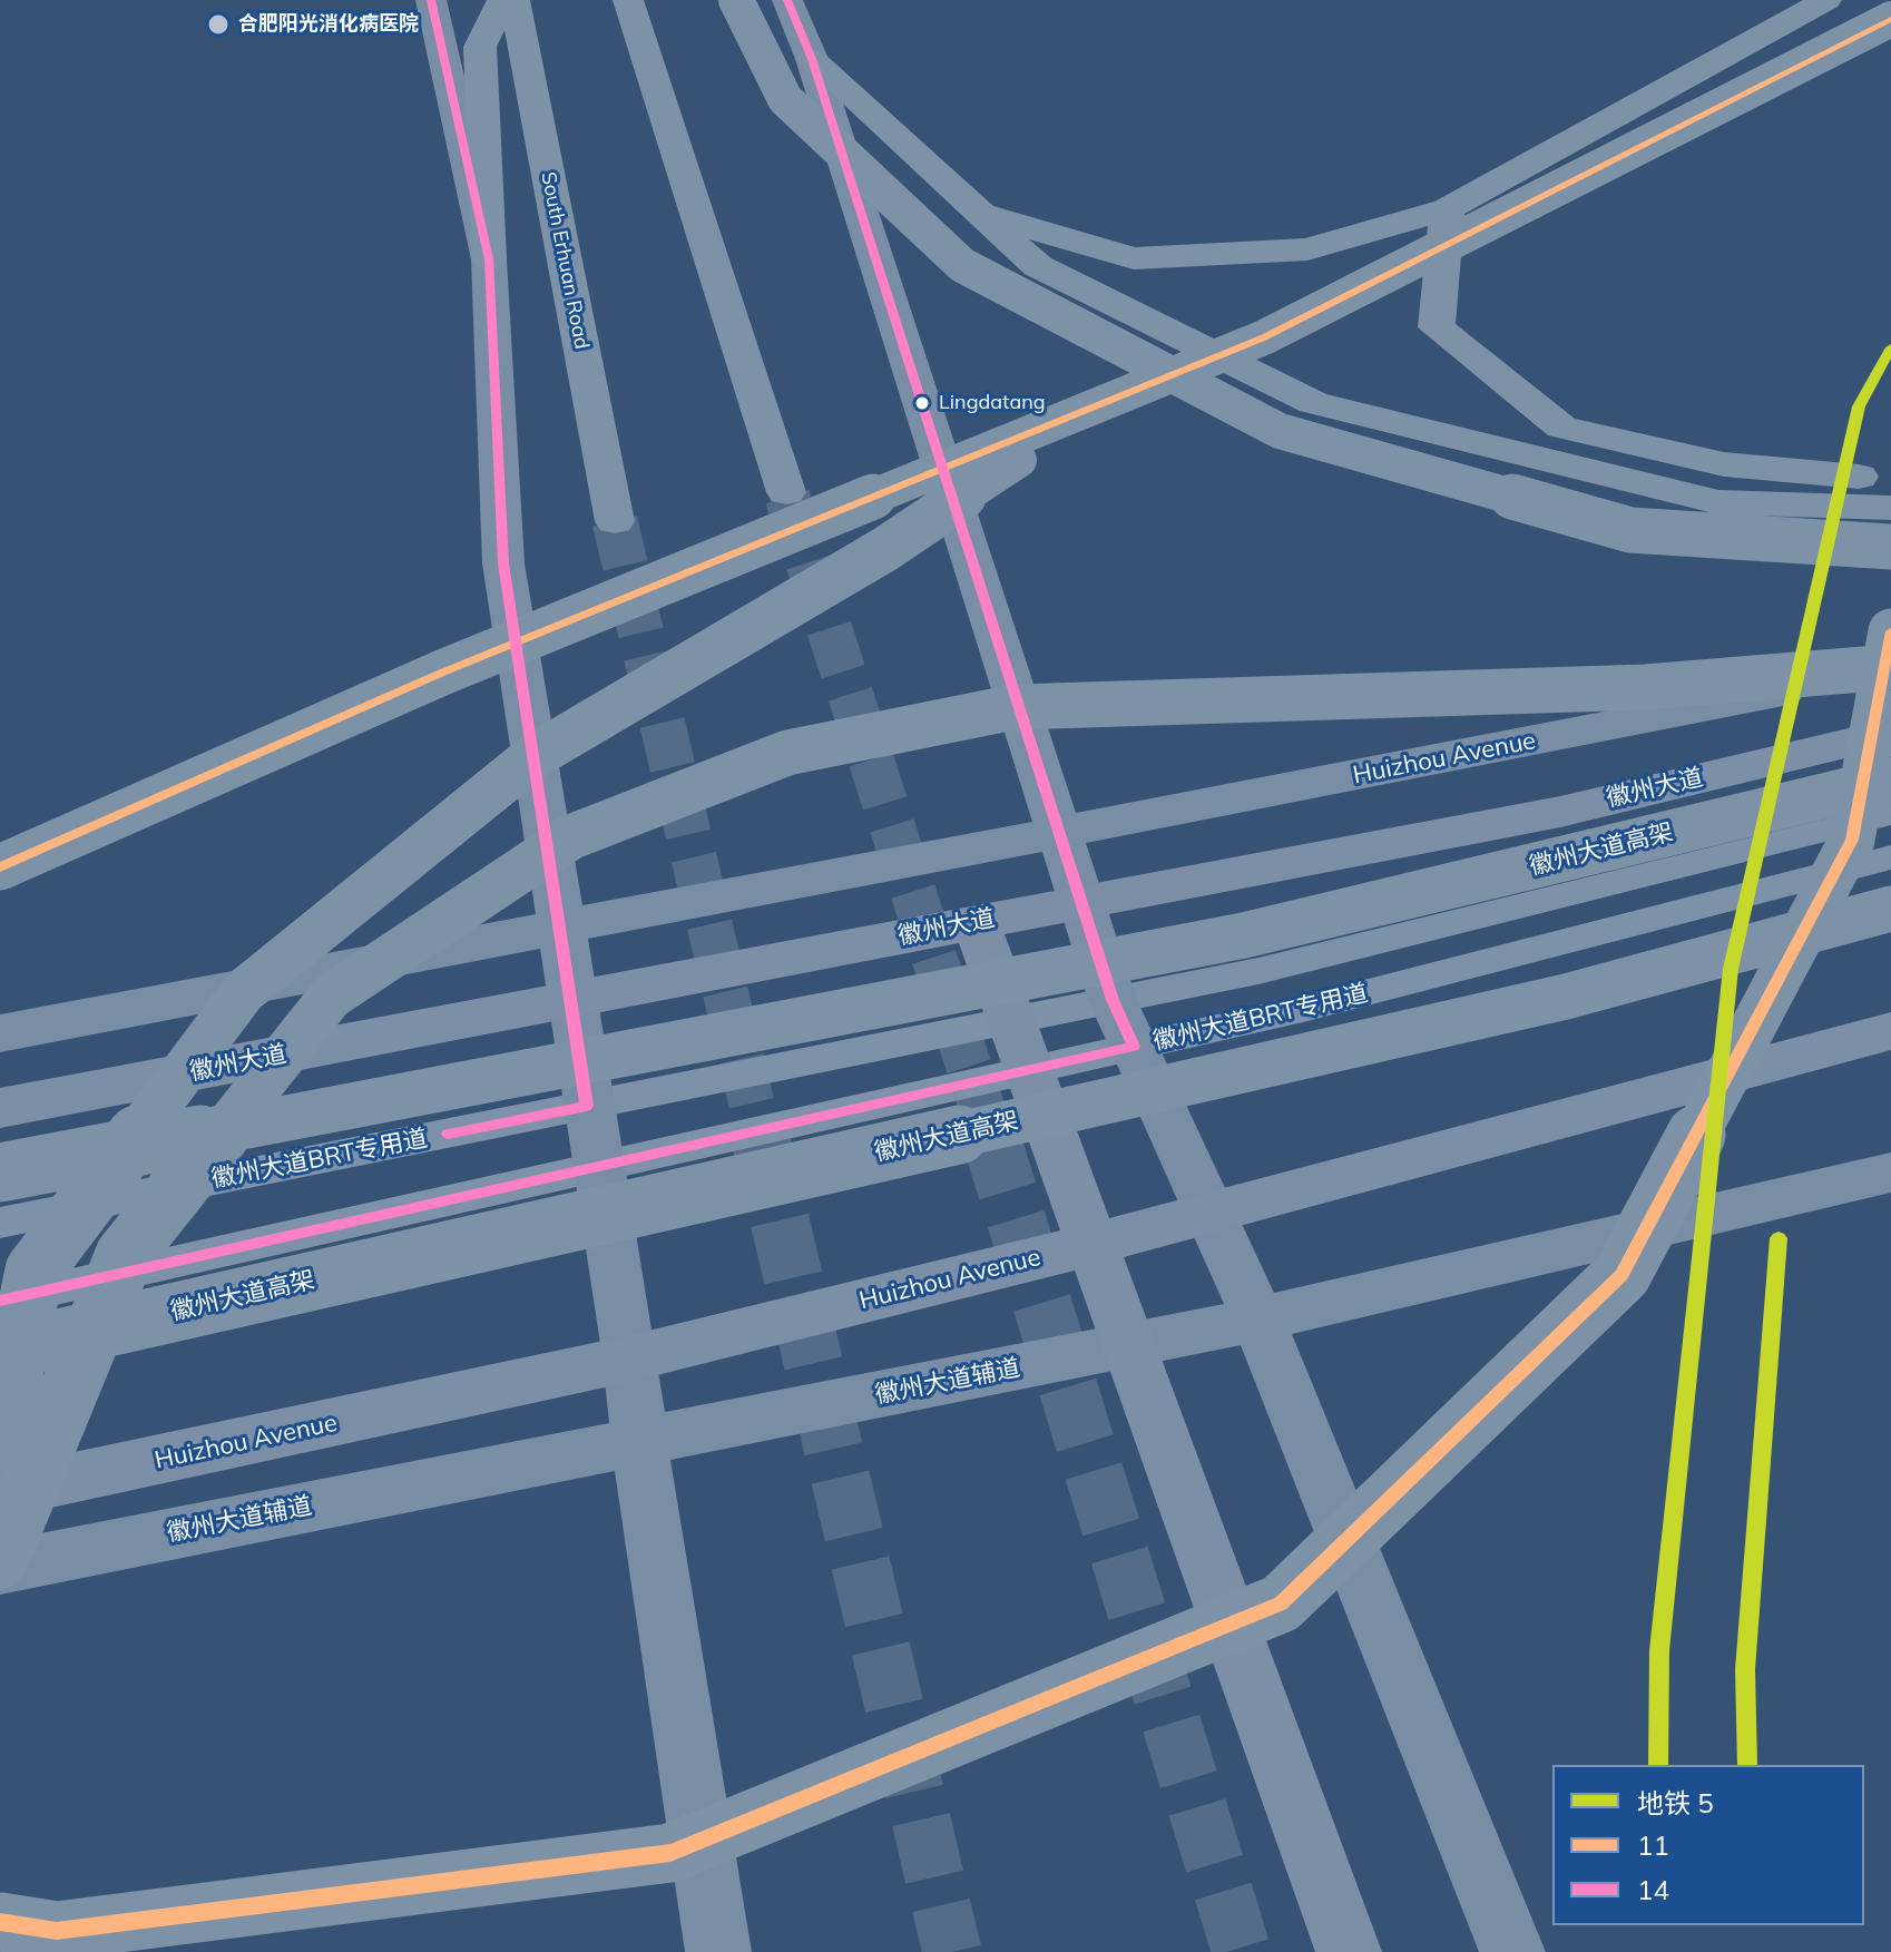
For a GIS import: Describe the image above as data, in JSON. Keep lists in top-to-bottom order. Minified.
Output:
{"streets":{"highway":["South Erhuan Road","徽州大道高架"],"main road":["Huizhou Avenue","徽州大道","徽州大道辅道"],"lane":["徽州大道BRT专用道"]},"places":["合肥阳光消化病医院","Lingdatang"],"lines":["transit line 14","transit line 11","metro line 5"],"legend":["地铁 5","11","14"]}
